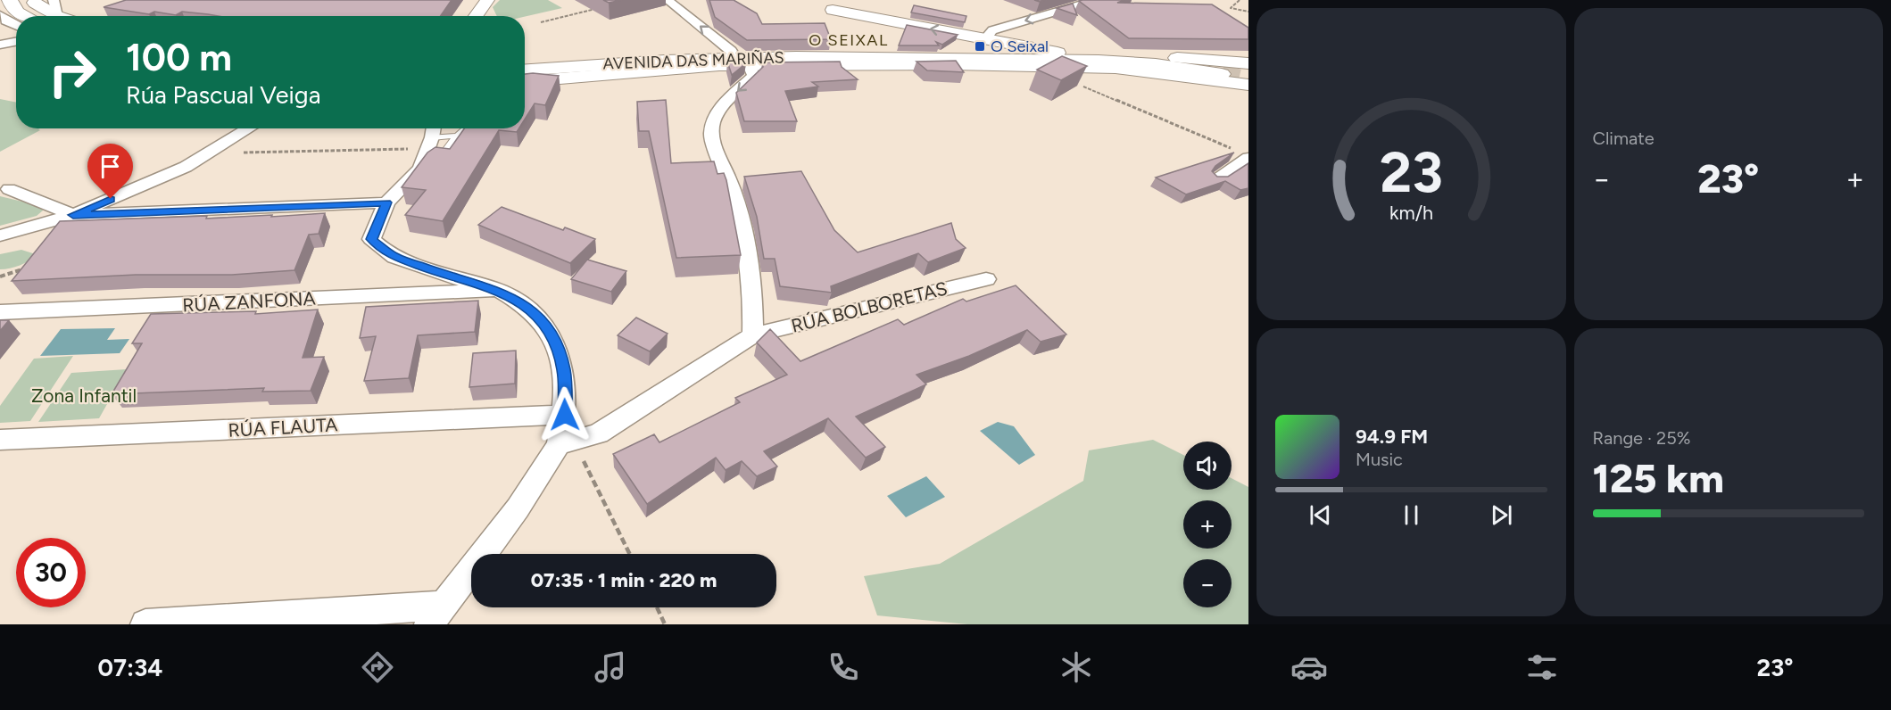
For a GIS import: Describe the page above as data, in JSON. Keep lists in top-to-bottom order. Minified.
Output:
{"streets":{"highway":["AVENIDA DAS MARIÑAS"],"street":["RÚA ZANFONA","RÚA BOLBORETAS","RÚA FLAUTA"]},"districts":["O SEIXAL"],"parks":["Zona Infantil"],"places":{"transit":["O Seixal"]},"page":{"tile":["Climate",["Range · 25%","125 km"]],"turn":["100 m","Rúa Pascual Veiga"],"heat":["−","23°","+"],"song":["94.9 FM","Music"],"map_buttons":["+","−"],"limit":"30","trip":"07:35 · 1 min · 220 m","tabs":["07:34","23°"],"gauge":["23","km/h"]}}
